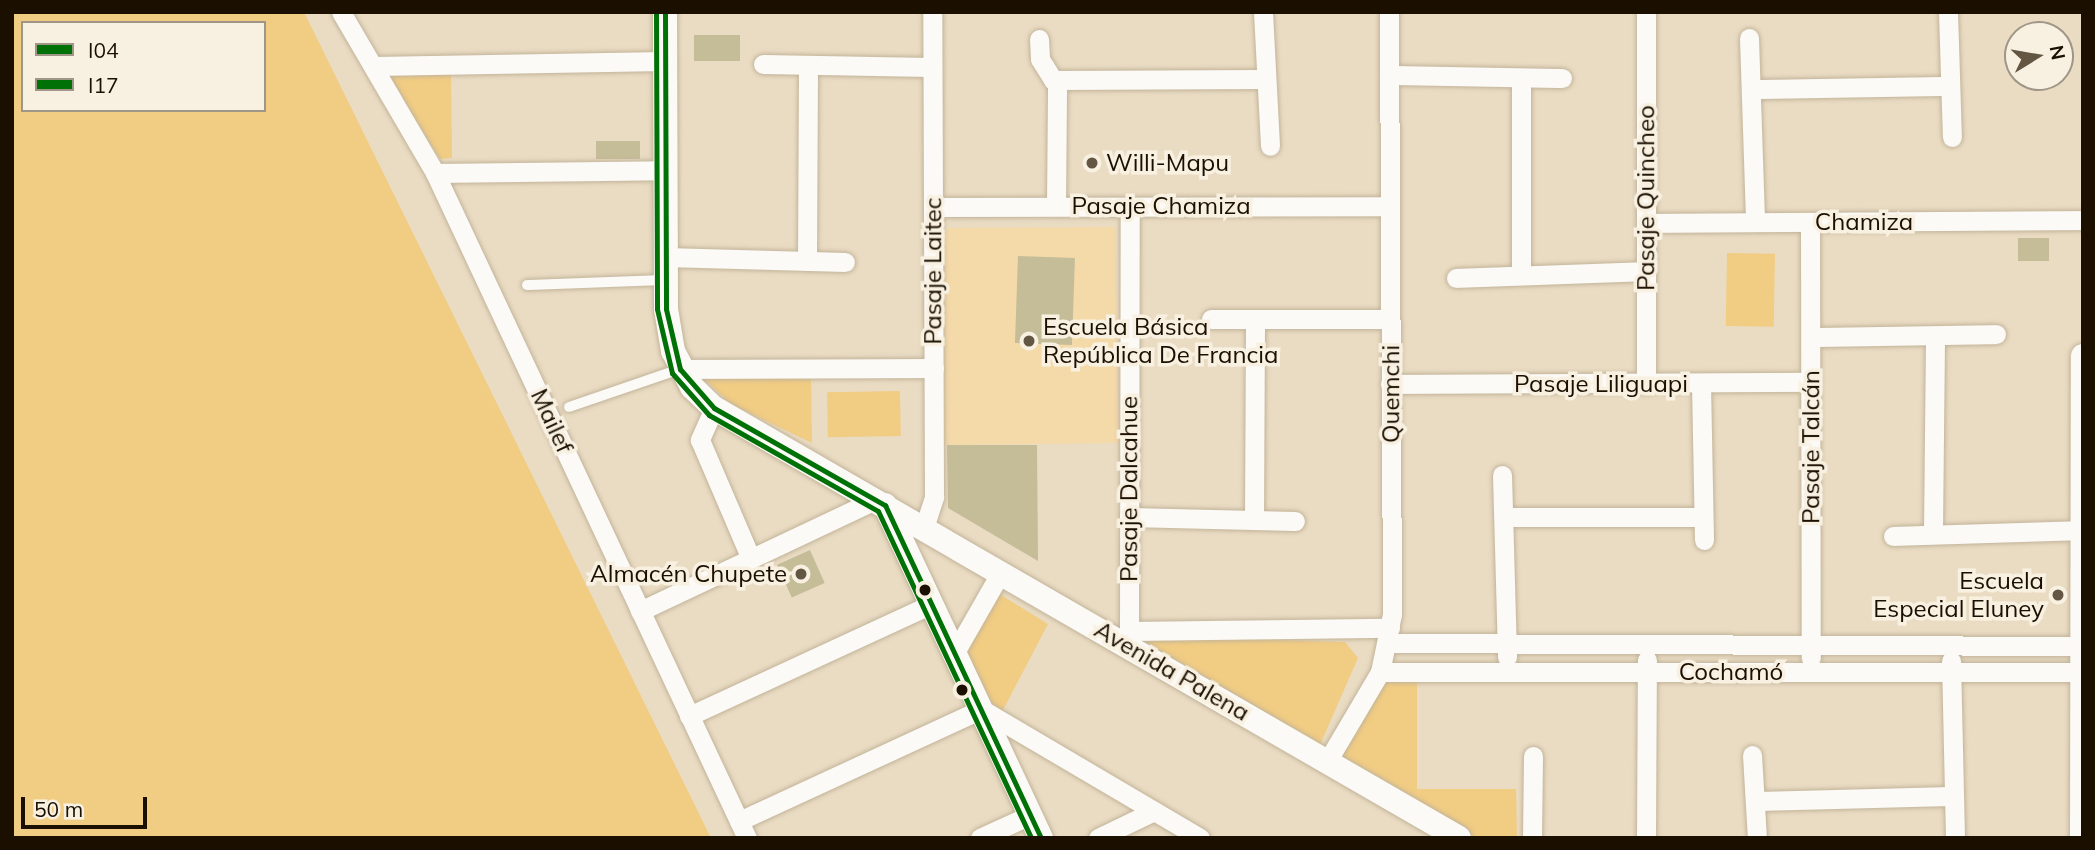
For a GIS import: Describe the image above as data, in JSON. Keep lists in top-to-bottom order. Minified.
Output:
{"streets":{"street":["Pasaje Quincheo","Pasaje Chamiza","Chamiza","Pasaje Laitec","Pasaje Liliguapi","Quemchi","Mailef","Pasaje Talcán","Pasaje Dalcahue","Avenida Palena","Cochamó"]},"crossings":[["Pasaje Quincheo","Chamiza"],["Pasaje Quincheo","Pasaje Liliguapi"],["Pasaje Chamiza","Pasaje Laitec"],["Pasaje Chamiza","Quemchi"],["Pasaje Chamiza","Pasaje Dalcahue"],["Chamiza","Pasaje Talcán"],["Pasaje Laitec","Avenida Palena"],["Pasaje Liliguapi","Quemchi"],["Pasaje Liliguapi","Pasaje Talcán"],["Quemchi","Avenida Palena"],["Quemchi","Cochamó"],["Pasaje Talcán","Cochamó"],["Pasaje Dalcahue","Avenida Palena"],["Pasaje Dalcahue","Cochamó"],["Avenida Palena","Cochamó"]],"places":["Willi-Mapu","Escuela Básica República De Francia","Almacén Chupete","Escuela Especial Eluney"],"lines":["transit line I04","transit line I17"],"legend":["I04","I17"],"scale_bar":"50 m","north":"right"}
